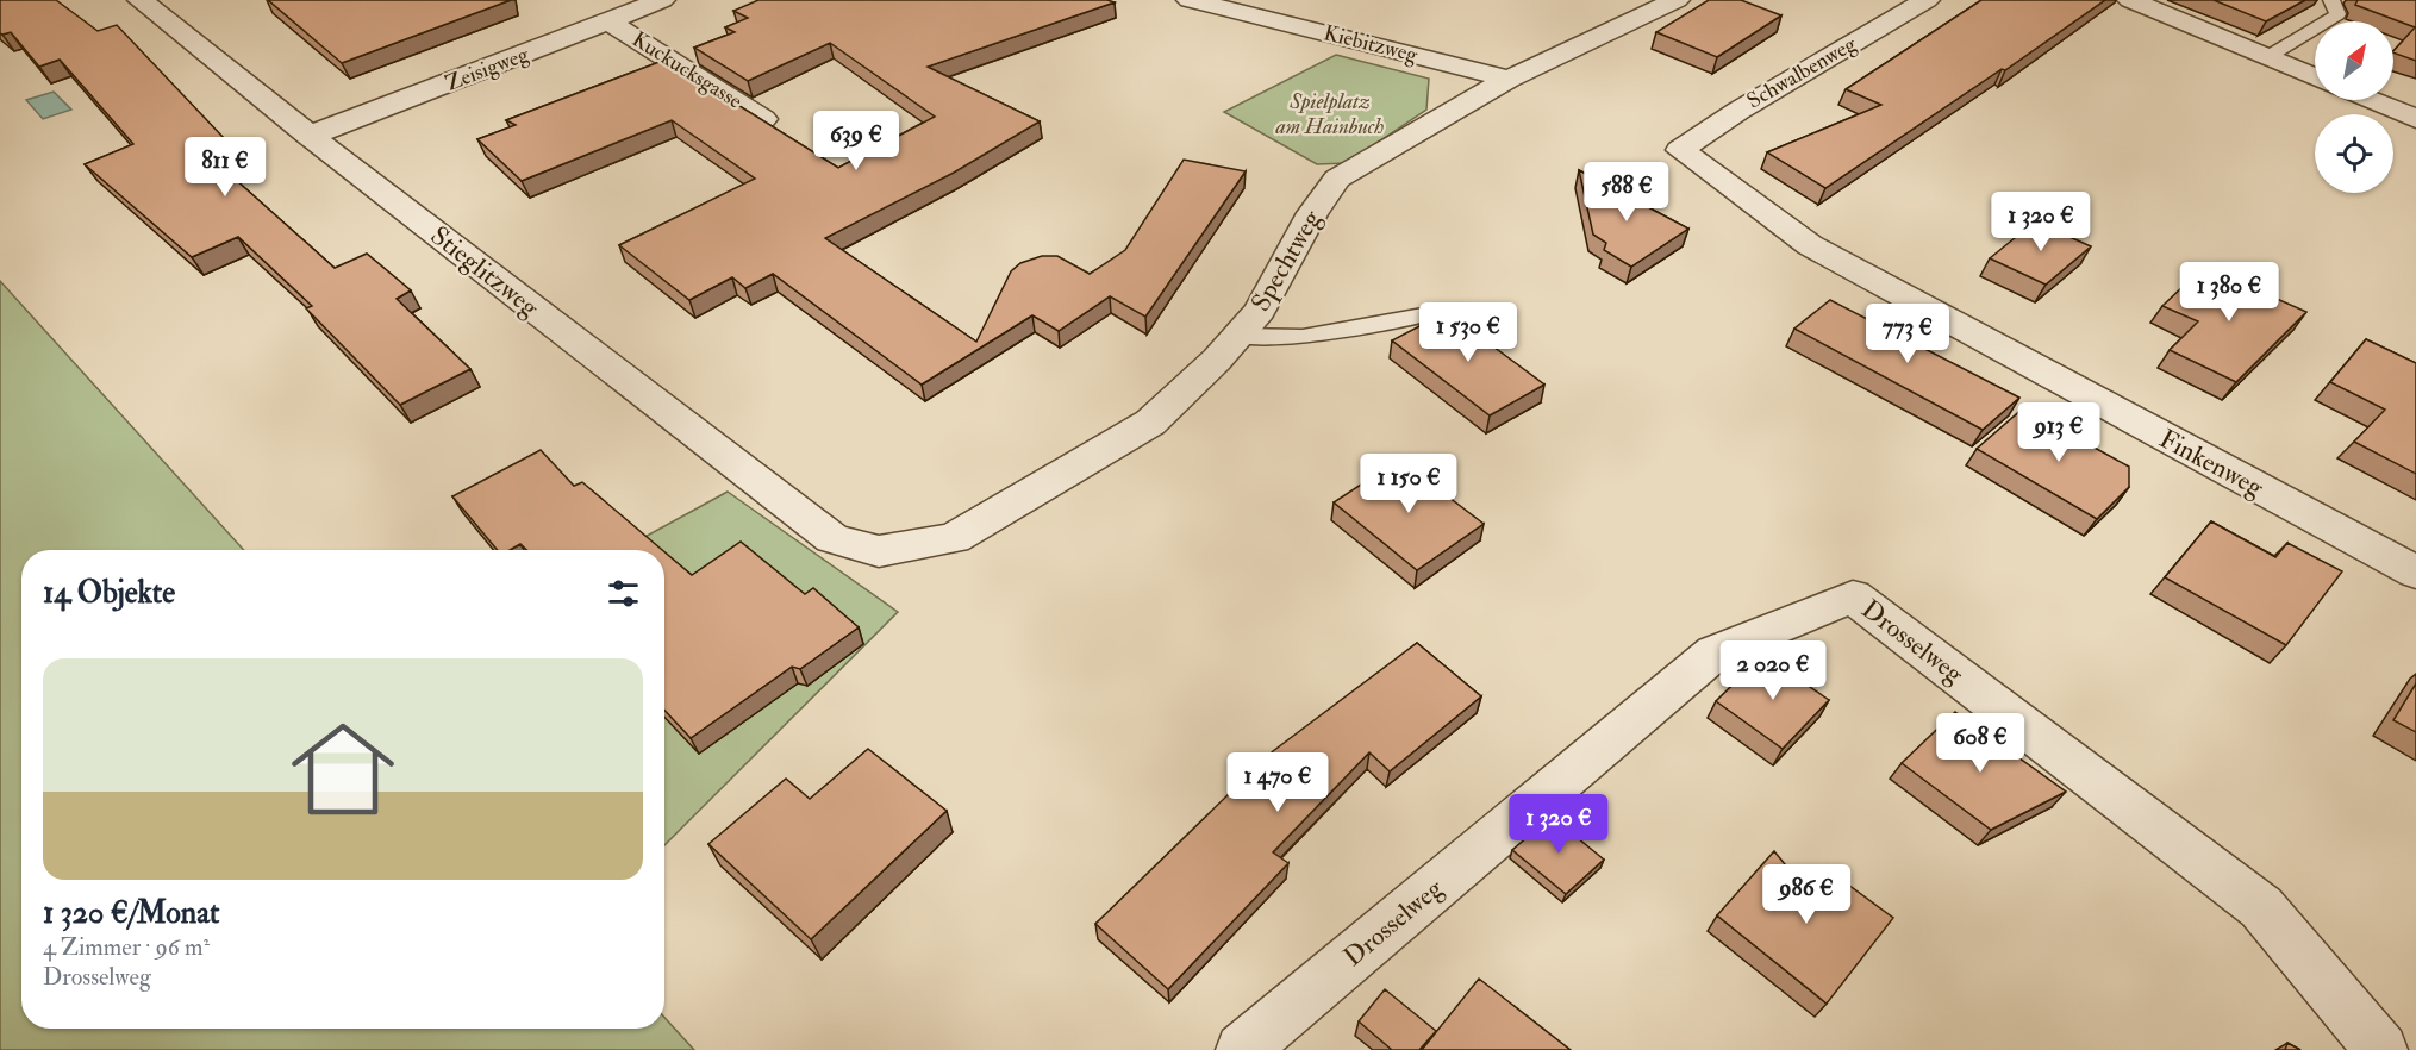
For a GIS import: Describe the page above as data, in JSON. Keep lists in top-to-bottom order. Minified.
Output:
{"streets":{"street":["Kiebitzweg","Zeisigweg","Kuckucksgasse","Schwalbenweg","Spechtweg","Stieglitzweg","Finkenweg","Drosselweg"]},"crossings":[["Kiebitzweg","Spechtweg"],["Zeisigweg","Kuckucksgasse"],["Zeisigweg","Stieglitzweg"],["Schwalbenweg","Finkenweg"],["Spechtweg","Stieglitzweg"]],"parks":["Spielplatz am Hainbuch"],"north":"top right","page":{"price":["639 €","811 €","588 €","1 320 €","1 380 €","1 530 €","773 €","913 €","1 150 €","2 020 €","608 €","1 470 €","1 320 €","986 €"],"heading":"14 Objekte","list":[{"name":"1 320 €/Monat","note":"4 Zimmer · 96 m² · Drosselweg"}]}}
